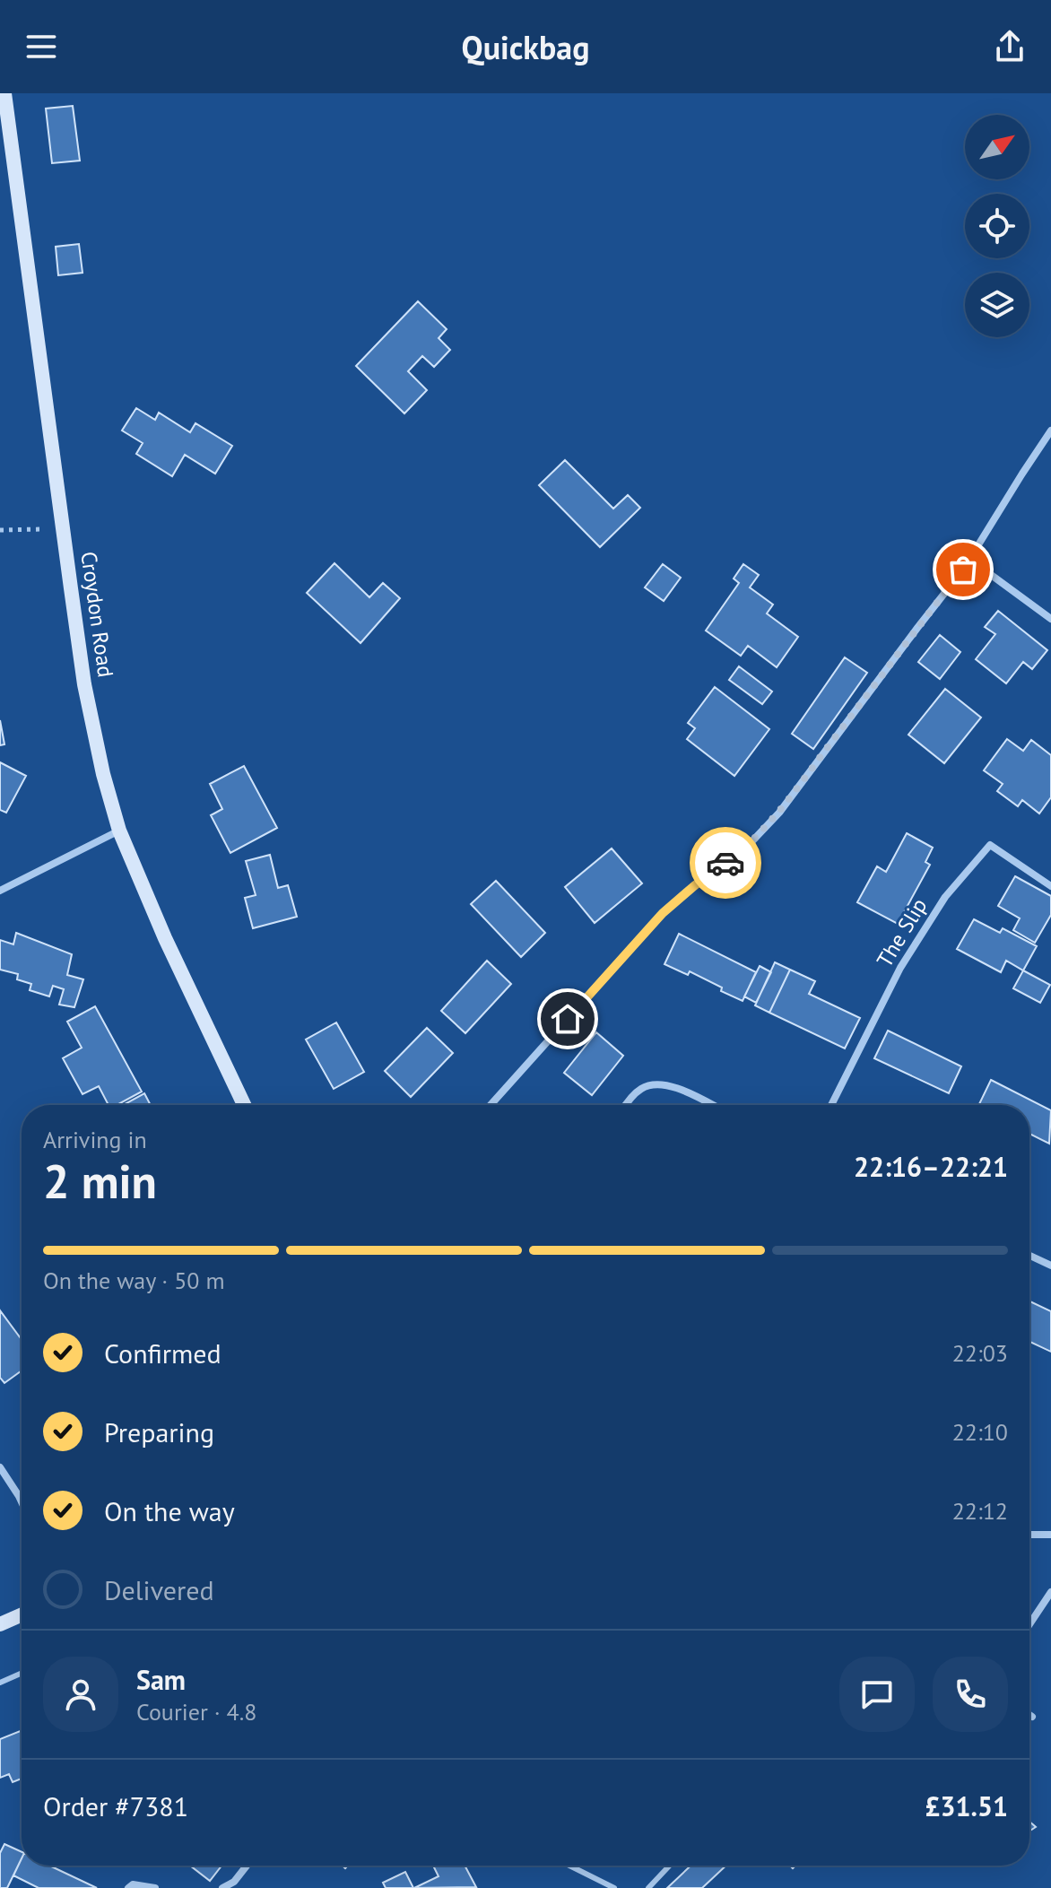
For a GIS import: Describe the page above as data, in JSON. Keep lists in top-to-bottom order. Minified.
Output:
{"streets":{"main road":["Croydon Road"],"street":["The Slip"]},"north":"top right","page":{"header":"Quickbag","heading":["2 min","Arriving in","22:16–22:21"],"panel":["Sam","Courier · 4.8","Order #7381","£31.51"],"bar":"On the way · 50 m","list":[["Confirmed","22:03"],["Preparing","22:10"],["On the way","22:12"],"Delivered"]}}
